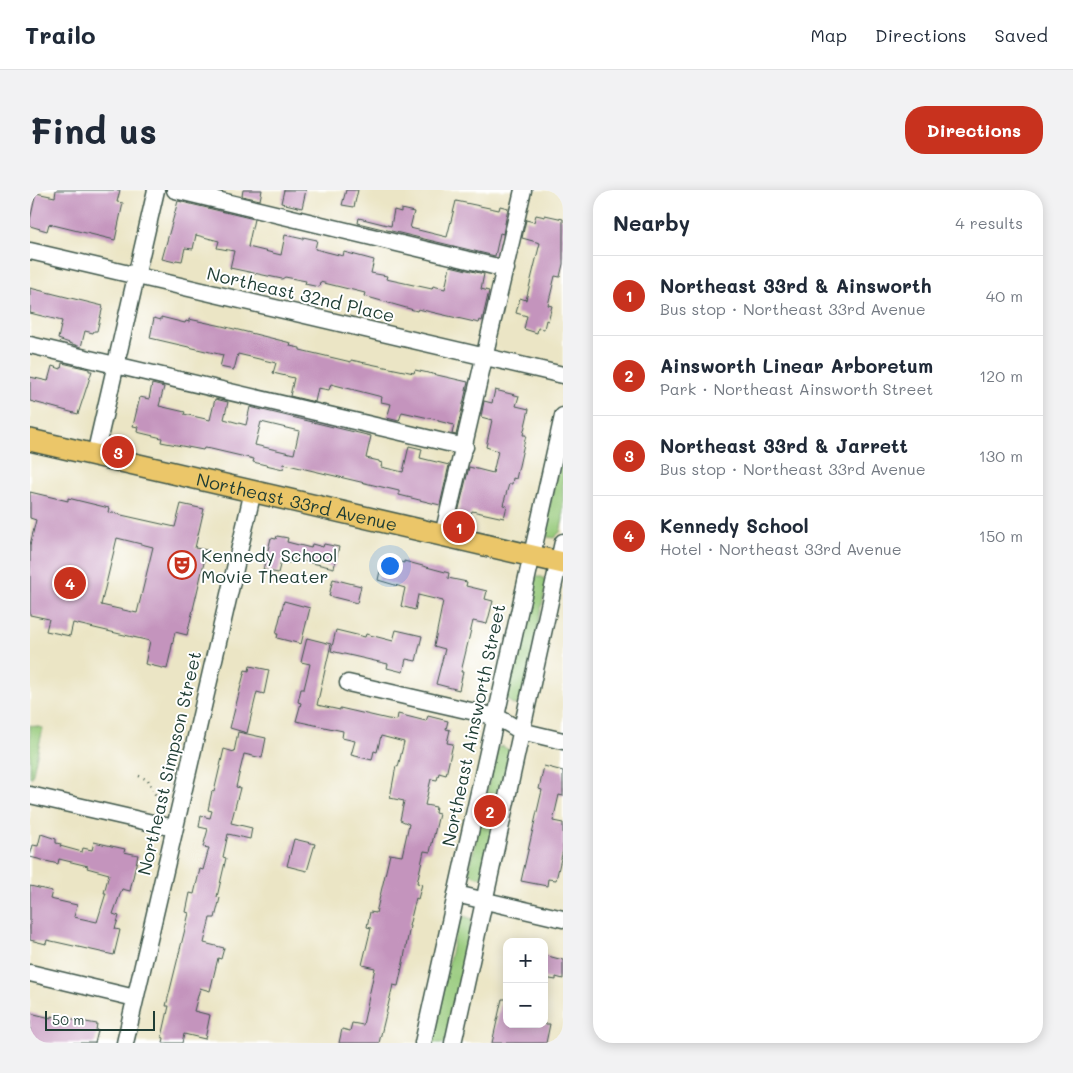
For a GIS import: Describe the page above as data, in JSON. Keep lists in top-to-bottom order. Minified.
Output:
{"streets":{"main road":["Northeast 33rd Avenue"],"street":["Northeast 32nd Place","Northeast Ainsworth Street","Northeast Simpson Street"]},"crossings":[["Northeast 33rd Avenue","Northeast Ainsworth Street"],["Northeast 33rd Avenue","Northeast Simpson Street"]],"places":{"theatre":["Kennedy School Movie Theater"]},"scale_bar":"50 m","page":{"header":"Trailo","nav":["Map","Directions","Saved"],"buttons":"Directions","title":"Find us","heading":["Nearby","4 results"],"list":[{"mark":"1","name":"Northeast 33rd & Ainsworth","note":"Bus stop · Northeast 33rd Avenue","value":"40 m"},{"mark":"2","name":"Ainsworth Linear Arboretum","note":"Park · Northeast Ainsworth Street","value":"120 m"},{"mark":"3","name":"Northeast 33rd & Jarrett","note":"Bus stop · Northeast 33rd Avenue","value":"130 m"},{"mark":"4","name":"Kennedy School","note":"Hotel · Northeast 33rd Avenue","value":"150 m"}],"pins":["3","1","4","2"],"map_buttons":["+","−"],"scale":"50 m"}}
